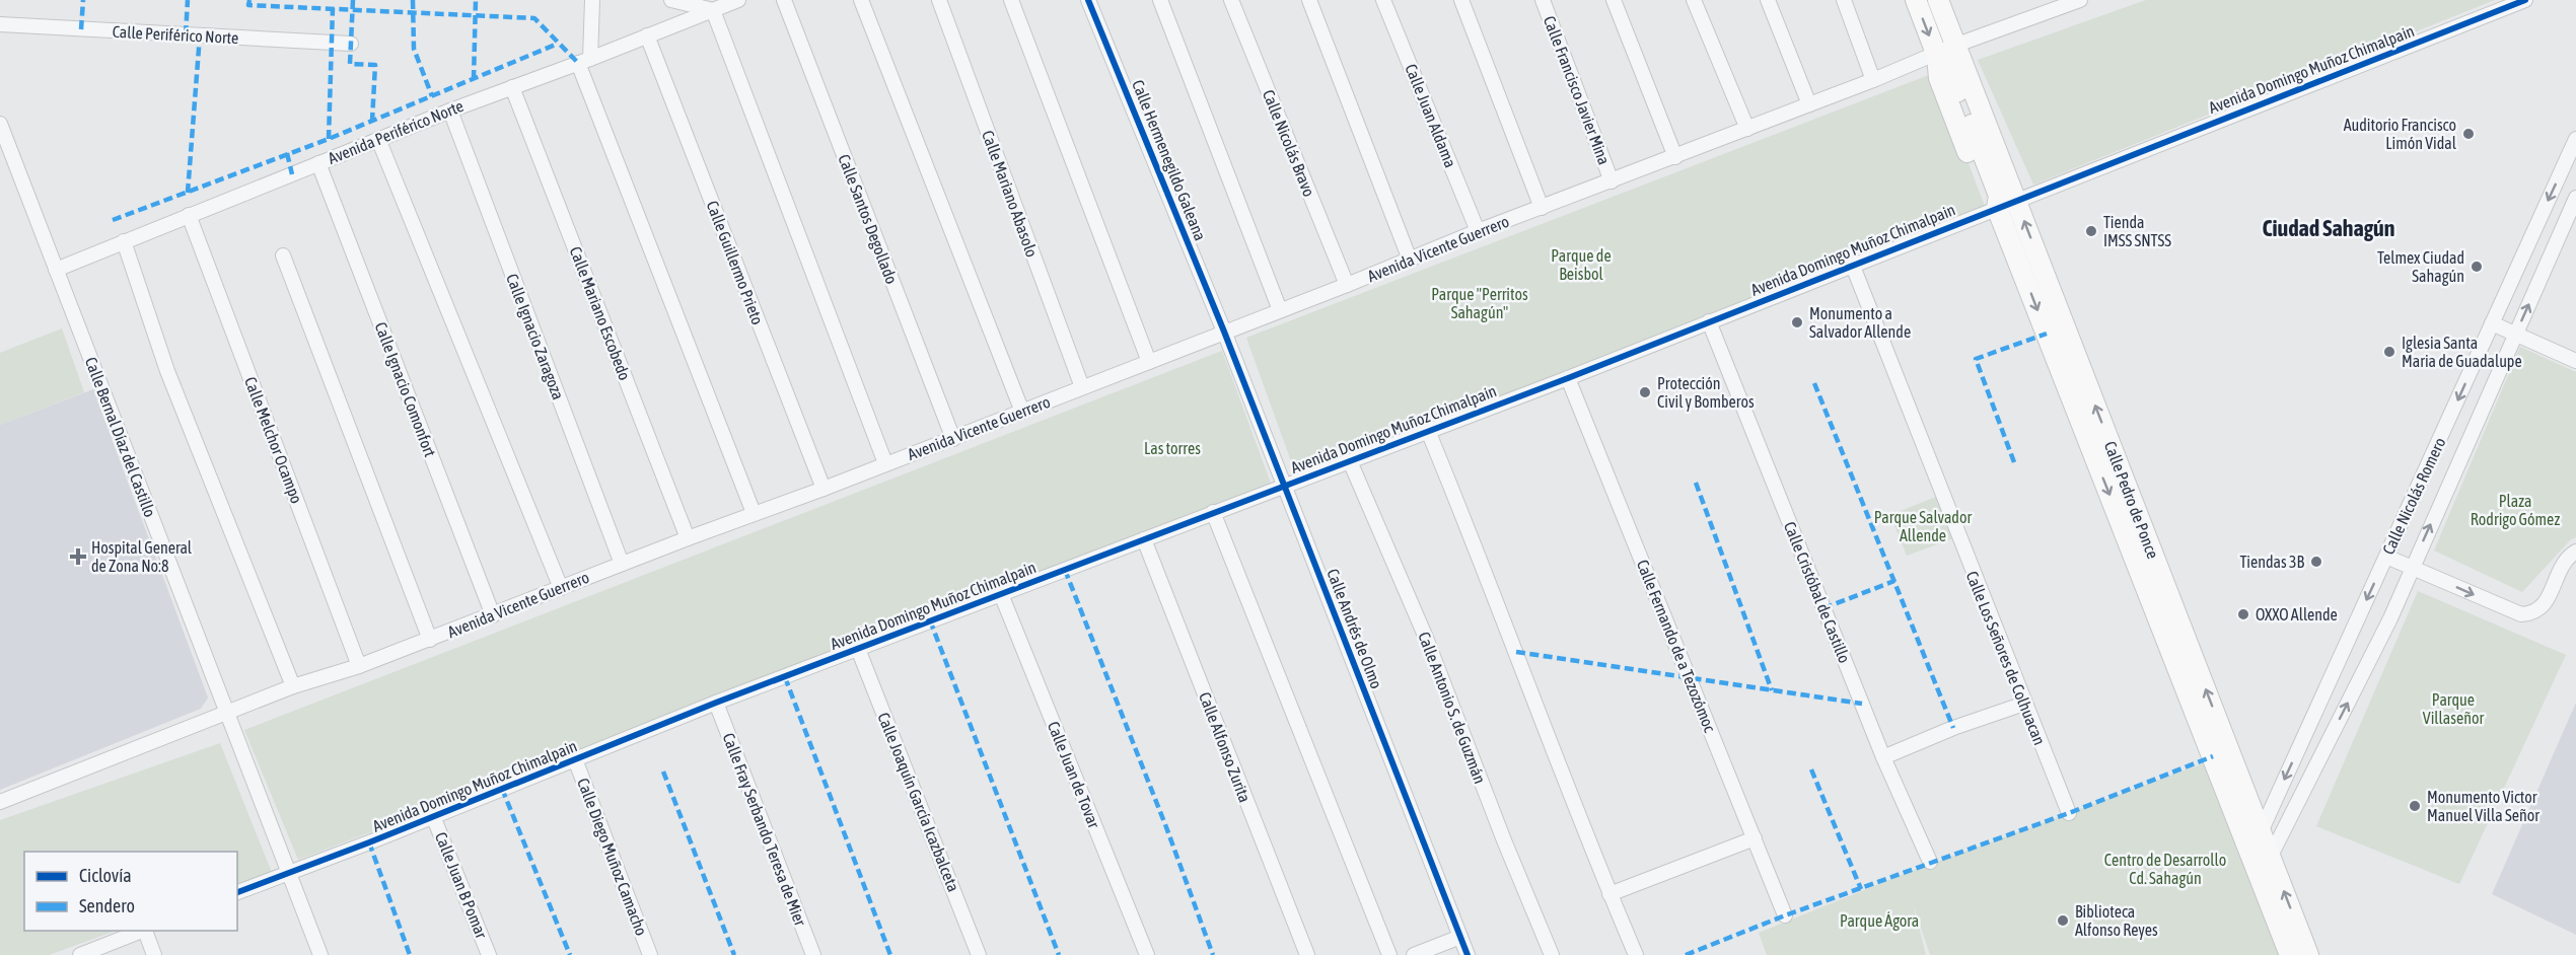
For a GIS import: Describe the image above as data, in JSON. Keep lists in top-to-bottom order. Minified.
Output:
{"streets":{"street":["Calle Periférico Norte","Avenida Domingo Muñoz Chimalpain","Calle Francisco Javier Mina","Calle Juan Aldama","Avenida Periférico Norte","Calle Nicolás Bravo","Calle Hermenegildo Galeana","Calle Mariano Abasolo","Calle Santos Degollado","Avenida Vicente Guerrero","Calle Guillermo Prieto","Calle Mariano Escobedo","Calle Ignacio Zaragoza","Calle Ignacio Comonfort","Calle Bernal Díaz del Castillo","Calle Melchor Ocampo","Calle Nicolás Romero","Calle Pedro de Ponce","Calle Cristóbal de Castillo","Calle Andrés de Olmo","Calle Fernando de a Tezozómoc","Calle Los Señores de Colhuacan","Calle Antonio S. de Guzmán","Calle Alfonso Zurita","Calle Juan de Tovar","Calle Joaquín García Icazbalceta","Calle Fray Serbando Teresa de Mier","Calle Diego Muñoz Camacho","Calle Juan B Pomar"]},"crossings":[["Avenida Domingo Muñoz Chimalpain","Calle Bernal Díaz del Castillo"],["Avenida Domingo Muñoz Chimalpain","Calle Pedro de Ponce"],["Avenida Domingo Muñoz Chimalpain","Calle Cristóbal de Castillo"],["Avenida Domingo Muñoz Chimalpain","Calle Andrés de Olmo"],["Avenida Domingo Muñoz Chimalpain","Calle Fernando de a Tezozómoc"],["Avenida Domingo Muñoz Chimalpain","Calle Los Señores de Colhuacan"],["Avenida Domingo Muñoz Chimalpain","Calle Antonio S. de Guzmán"],["Avenida Domingo Muñoz Chimalpain","Calle Alfonso Zurita"],["Avenida Domingo Muñoz Chimalpain","Calle Juan de Tovar"],["Avenida Domingo Muñoz Chimalpain","Calle Joaquín García Icazbalceta"],["Avenida Domingo Muñoz Chimalpain","Calle Fray Serbando Teresa de Mier"],["Avenida Domingo Muñoz Chimalpain","Calle Diego Muñoz Camacho"],["Avenida Domingo Muñoz Chimalpain","Calle Juan B Pomar"],["Calle Francisco Javier Mina","Avenida Vicente Guerrero"],["Calle Juan Aldama","Avenida Vicente Guerrero"],["Avenida Periférico Norte","Calle Guillermo Prieto"],["Avenida Periférico Norte","Calle Mariano Escobedo"],["Avenida Periférico Norte","Calle Ignacio Zaragoza"],["Avenida Periférico Norte","Calle Ignacio Comonfort"],["Avenida Periférico Norte","Calle Bernal Díaz del Castillo"],["Avenida Periférico Norte","Calle Melchor Ocampo"],["Calle Nicolás Bravo","Avenida Vicente Guerrero"],["Calle Hermenegildo Galeana","Avenida Vicente Guerrero"],["Calle Hermenegildo Galeana","Calle Andrés de Olmo"],["Calle Mariano Abasolo","Avenida Vicente Guerrero"],["Calle Santos Degollado","Avenida Vicente Guerrero"],["Avenida Vicente Guerrero","Calle Guillermo Prieto"],["Avenida Vicente Guerrero","Calle Mariano Escobedo"],["Avenida Vicente Guerrero","Calle Ignacio Zaragoza"],["Avenida Vicente Guerrero","Calle Ignacio Comonfort"],["Avenida Vicente Guerrero","Calle Bernal Díaz del Castillo"],["Avenida Vicente Guerrero","Calle Melchor Ocampo"],["Avenida Vicente Guerrero","Calle Pedro de Ponce"],["Avenida Vicente Guerrero","Calle Andrés de Olmo"],["Calle Nicolás Romero","Calle Pedro de Ponce"]],"districts":["Ciudad Sahagún"],"parks":["Parque de Beisbol","Parque \"Perritos Sahagún\"","Las torres","Plaza Rodrigo Gómez","Parque Salvador Allende","Parque Villaseñor","Centro de Desarrollo Cd. Sahagún","Parque Ágora"],"places":{"other":["Auditorio Francisco Limón Vidal","Tienda IMSS SNTSS","Telmex Ciudad Sahagún","Monumento a Salvador Allende","Iglesia Santa Maria de Guadalupe","Protección Civil y Bomberos","Tiendas 3B","OXXO Allende","Monumento Victor Manuel Villa Señor","Biblioteca Alfonso Reyes"],"health":["Hospital General de Zona No:8"]},"legend":["Ciclovía","Sendero"]}
